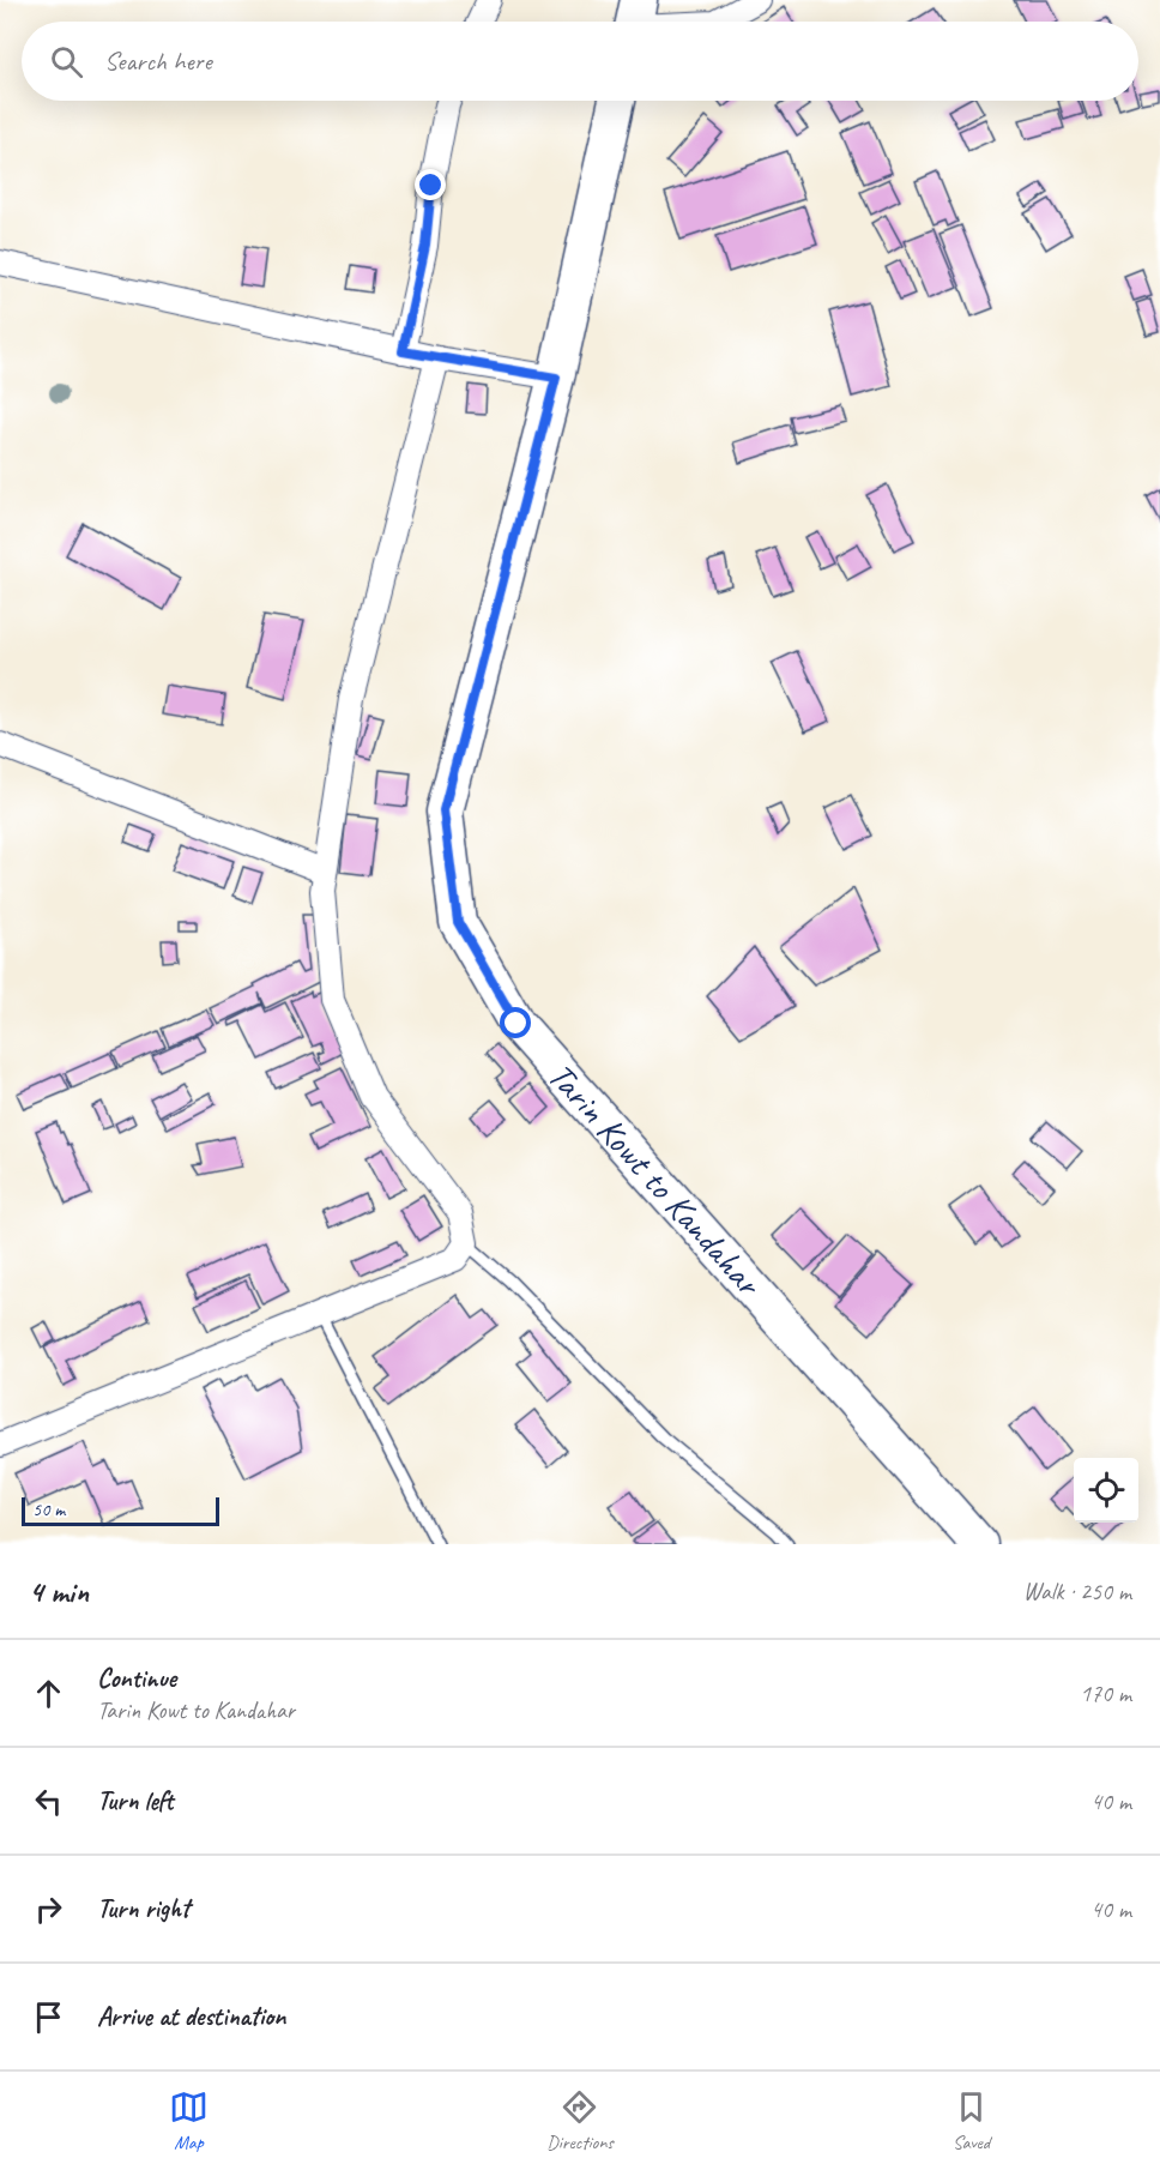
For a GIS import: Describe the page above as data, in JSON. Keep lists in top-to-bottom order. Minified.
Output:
{"streets":{"main road":["Tarin Kowt to Kandahar"]},"scale_bar":"50 m","page":{"search":"Search here","scale":"50 m","heading":["4 min","Walk · 250 m"],"list":[["Continue","Tarin Kowt to Kandahar","170 m"],["Turn left","40 m"],["Turn right","40 m"],"Arrive at destination"],"nav":["Map","Directions","Saved"]}}
